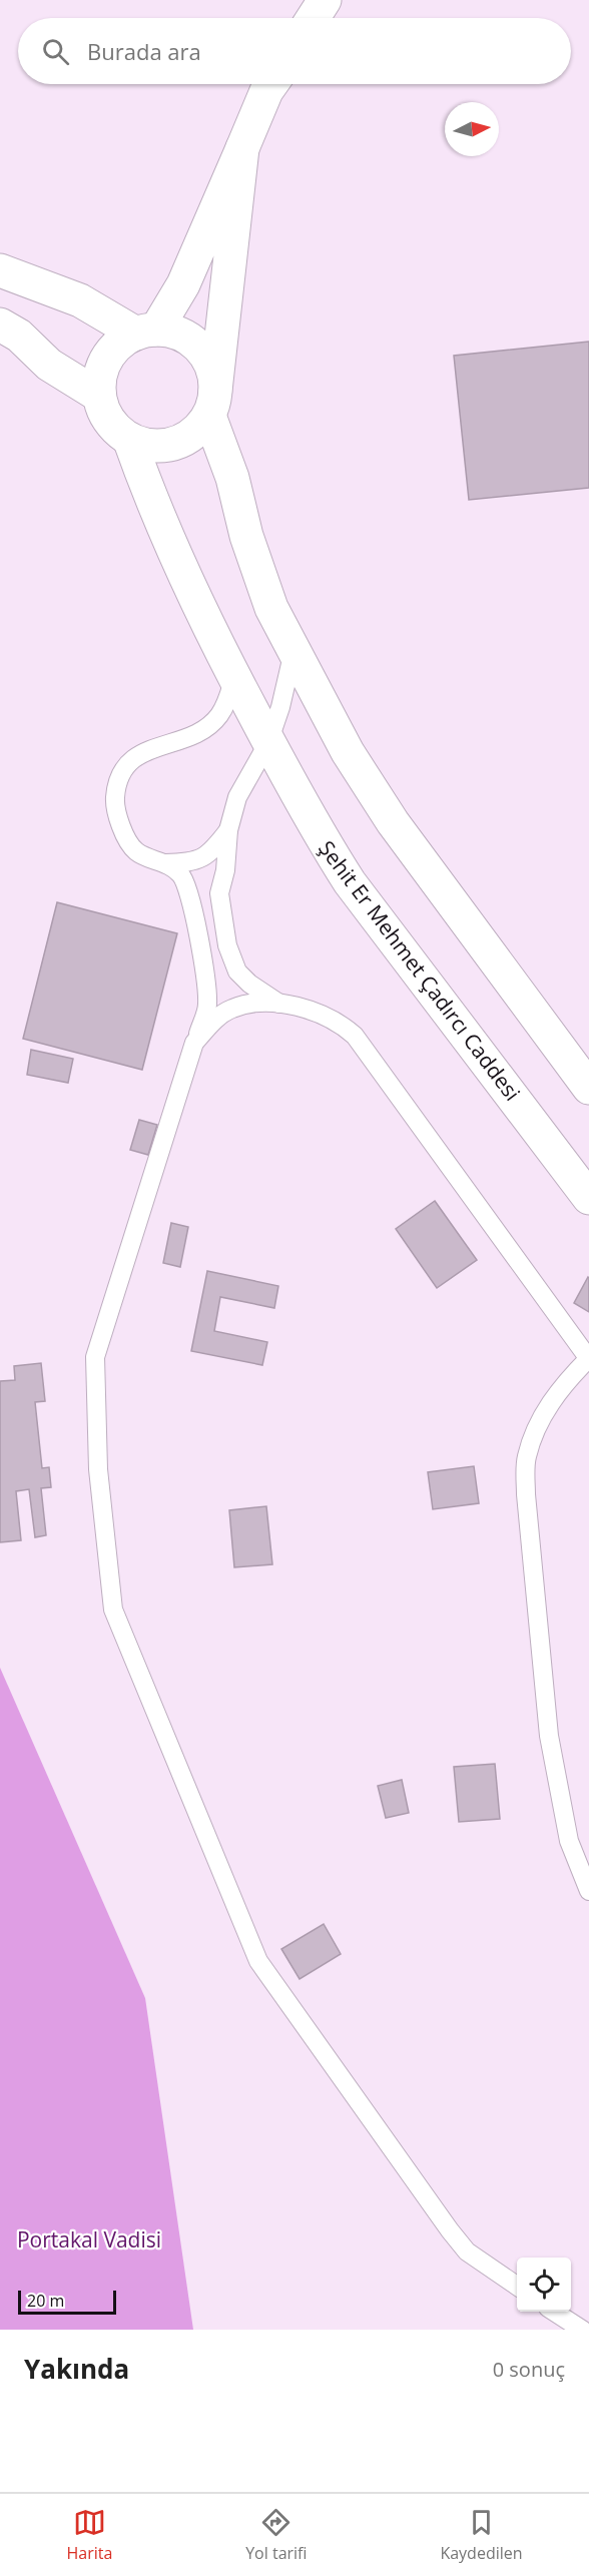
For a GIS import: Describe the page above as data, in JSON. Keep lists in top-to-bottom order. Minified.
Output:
{"streets":{"main road":["Şehit Er Mehmet Çadırcı Caddesi"]},"parks":["Portakal Vadisi"],"scale_bar":"20 m","north":"right","page":{"search":"Burada ara","scale":"20 m","heading":["Yakında","0 sonuç"],"nav":["Harita","Yol tarifi","Kaydedilen"]}}
